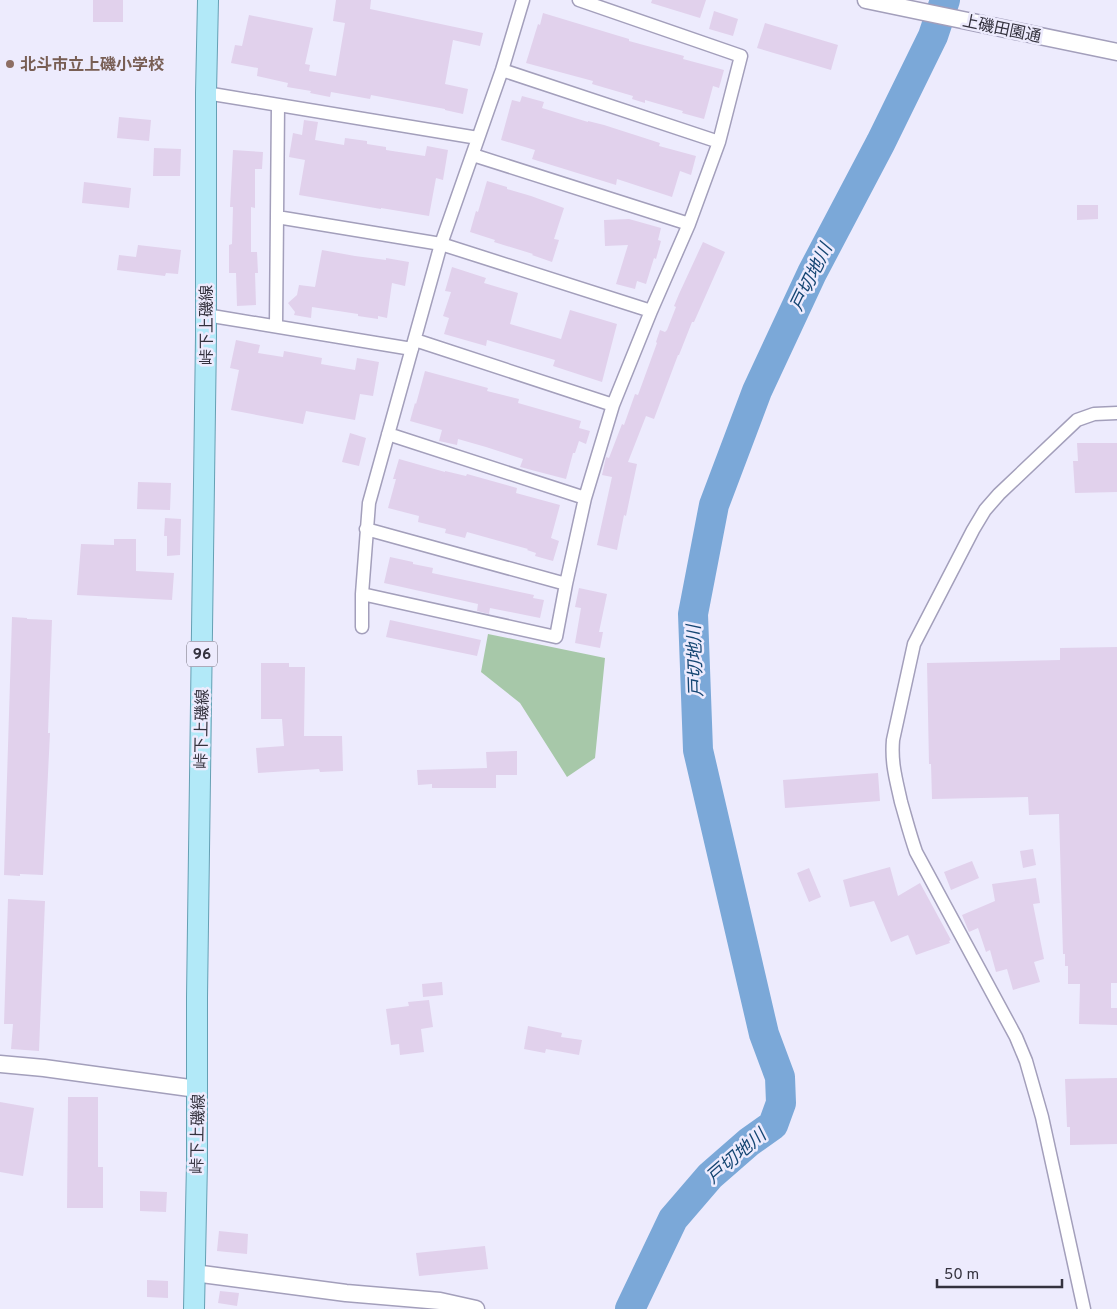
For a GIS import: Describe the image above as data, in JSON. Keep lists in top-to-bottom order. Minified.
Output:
{"streets":{"main road":["峠下上磯線","96"],"street":["上磯田園通"]},"water":["戸切地川"],"places":["北斗市立上磯小学校"],"scale_bar":"50 m"}
